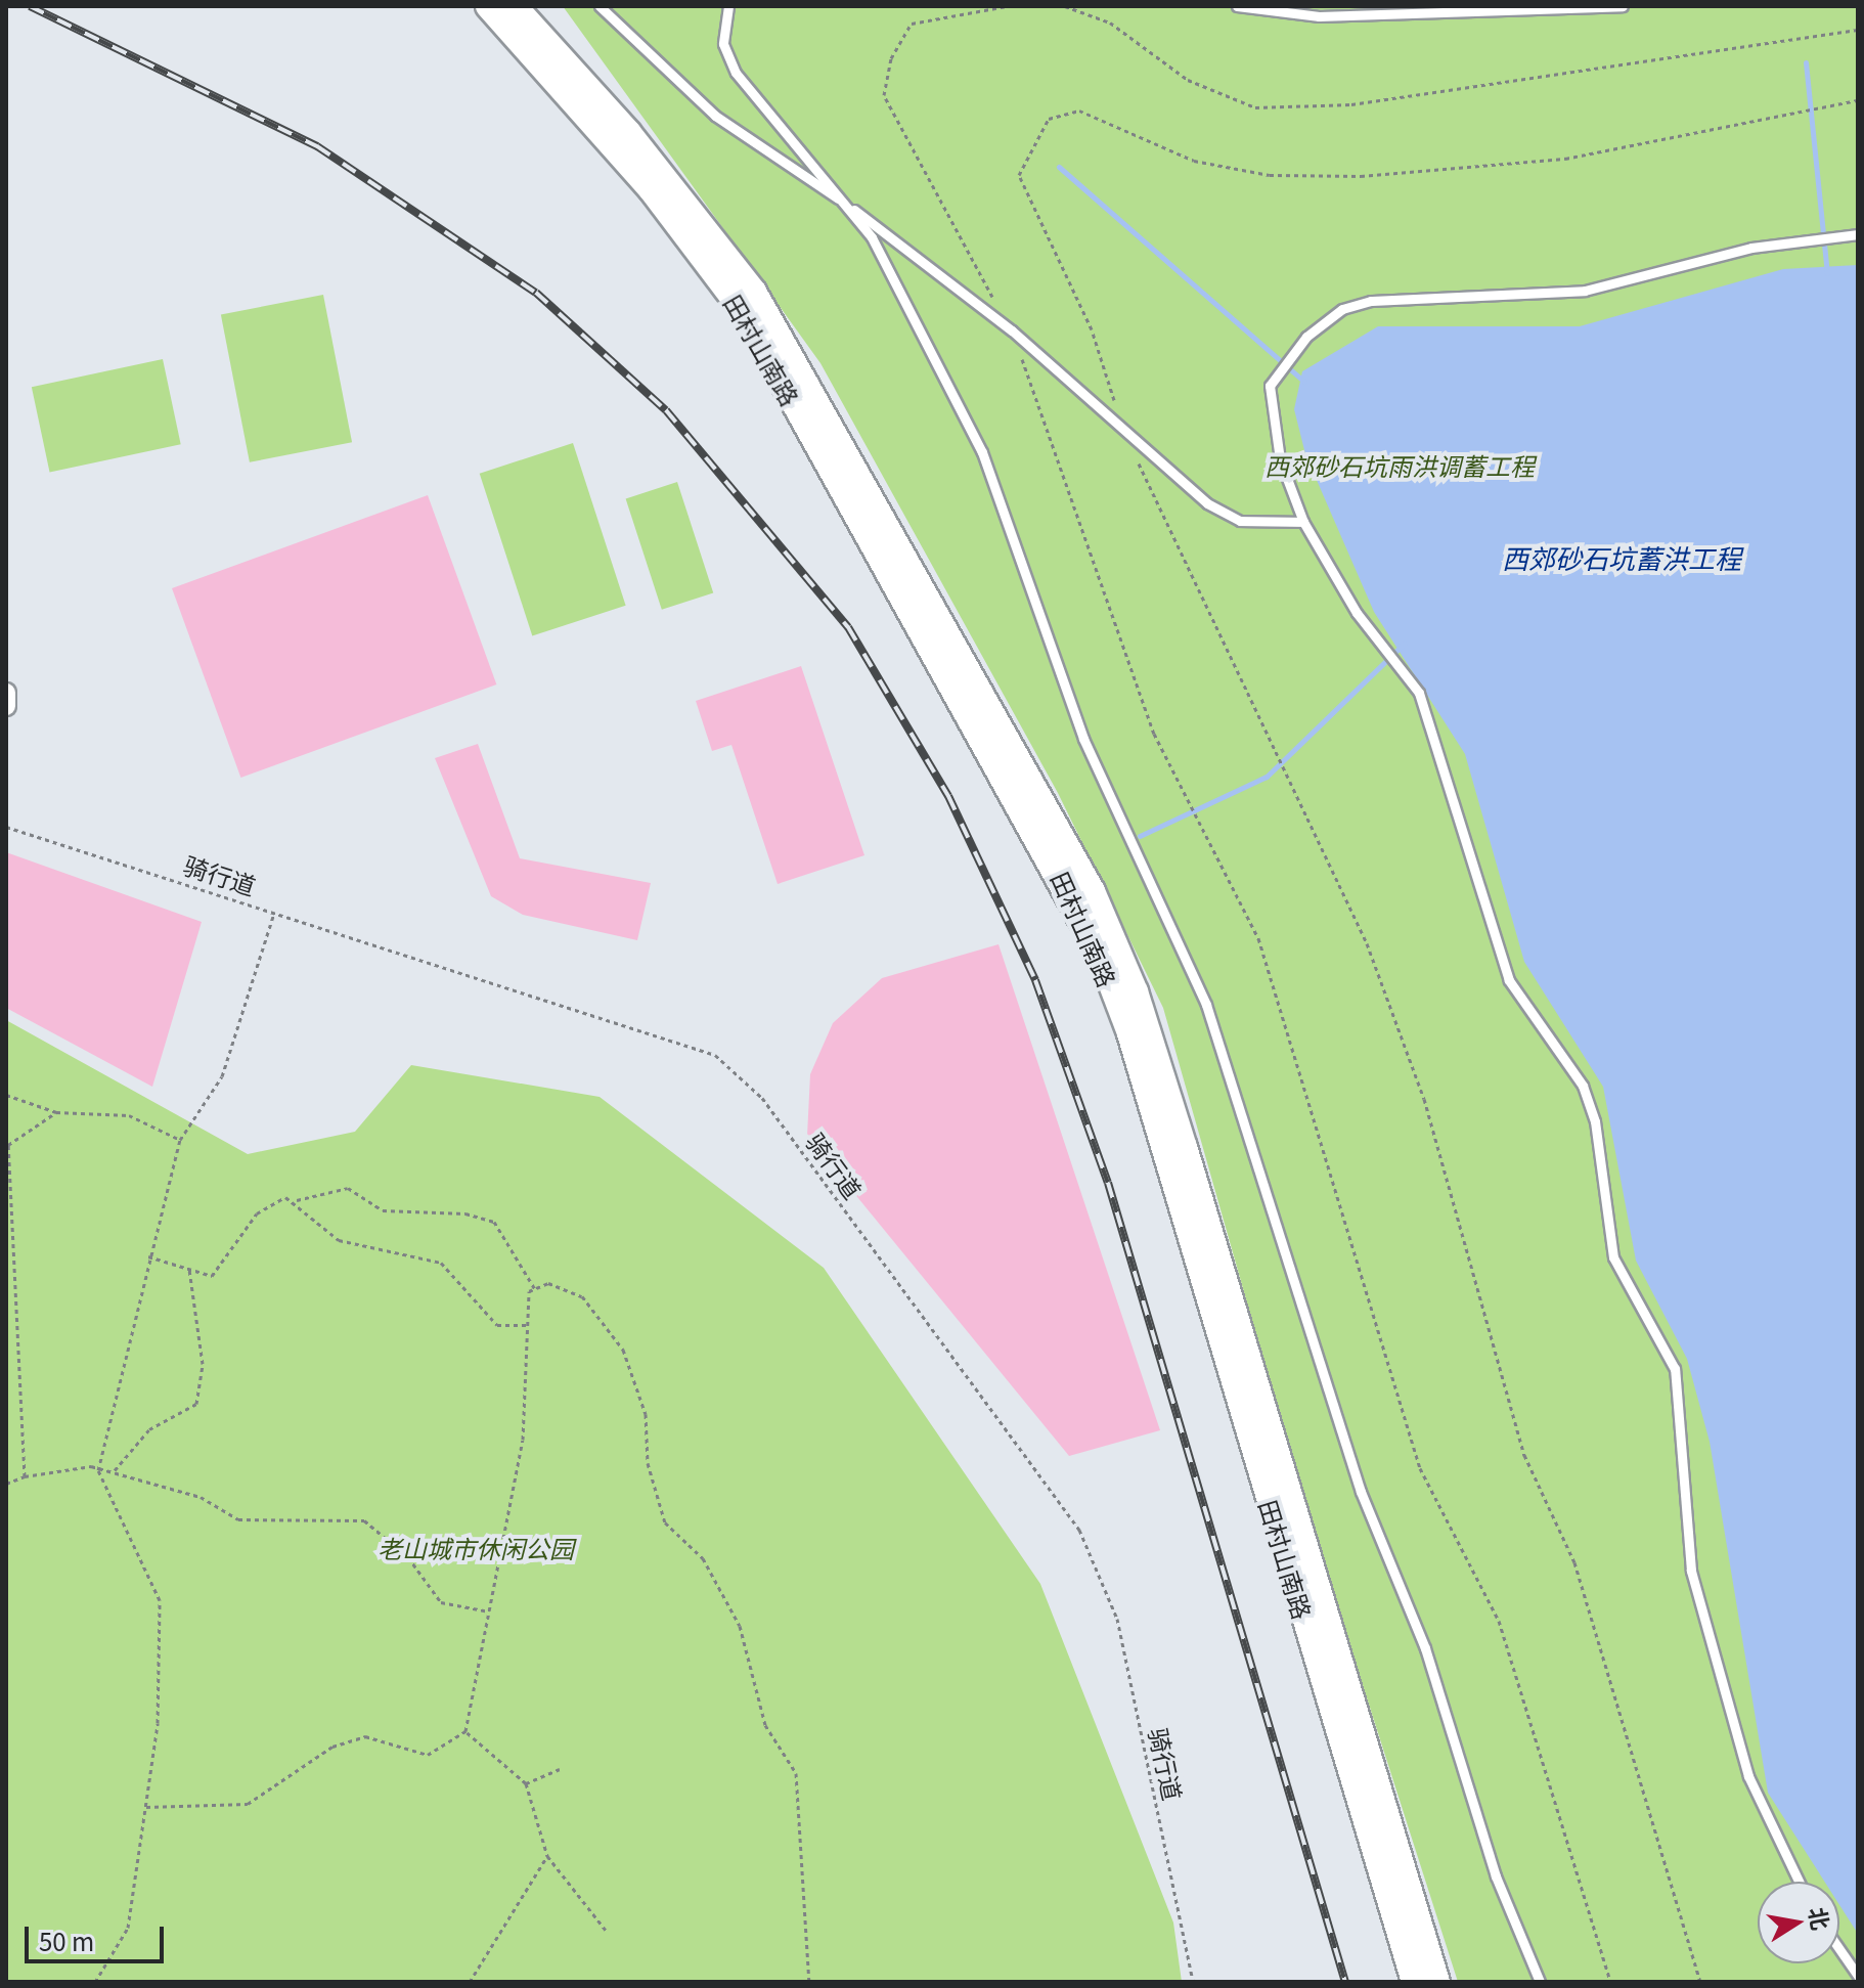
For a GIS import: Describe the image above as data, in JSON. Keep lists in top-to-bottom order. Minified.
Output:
{"streets":{"main road":["田村山南路"],"path":["骑行道"]},"water":["西郊砂石坑蓄洪工程"],"parks":["西郊砂石坑雨洪调蓄工程","老山城市休闲公园"],"scale_bar":"50 m","north":"right"}
